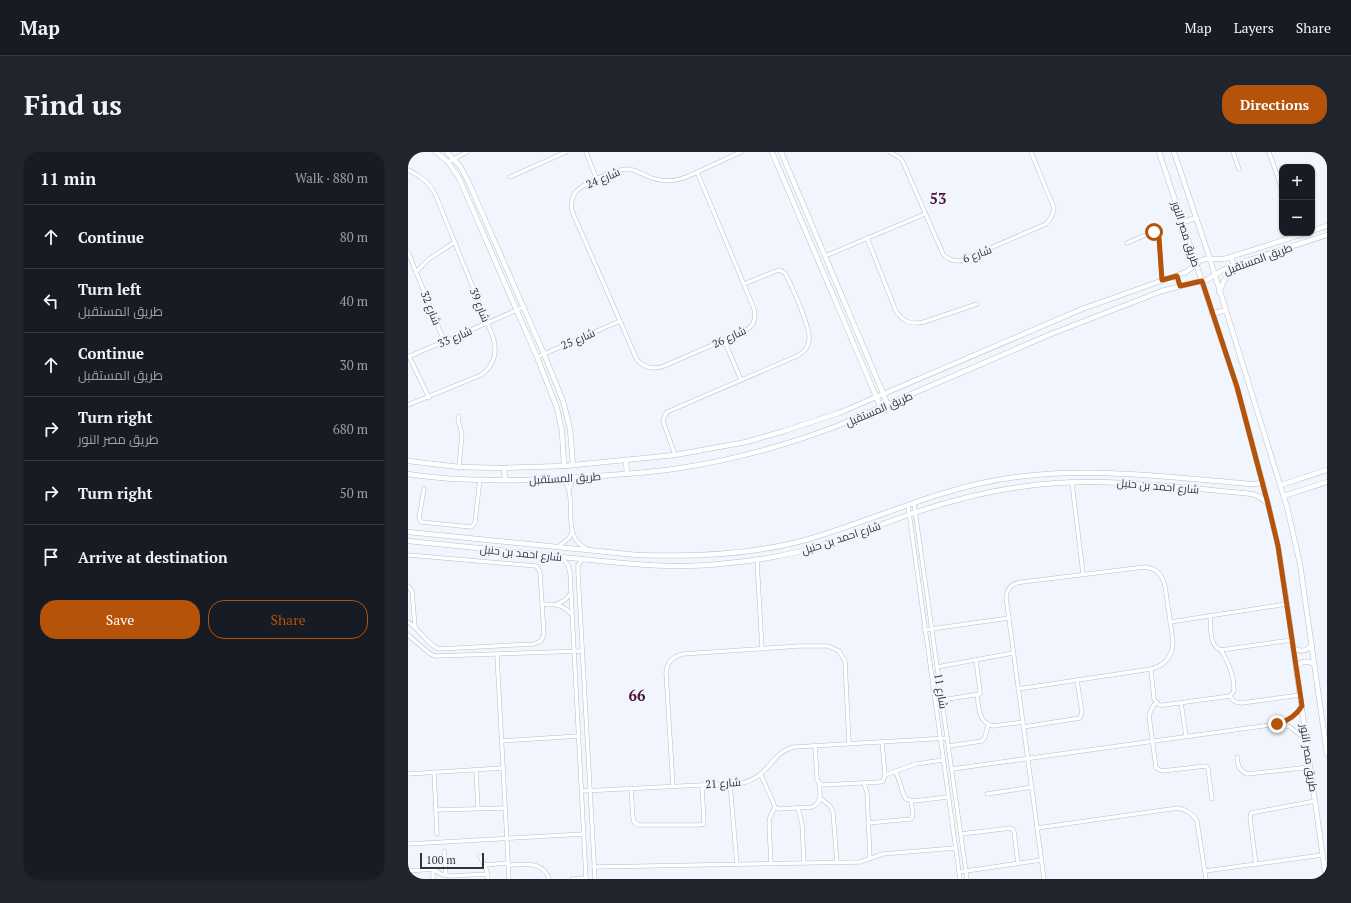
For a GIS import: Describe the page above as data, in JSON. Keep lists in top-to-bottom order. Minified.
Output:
{"streets":{"street":["شارع 24","طريق مصر النور","شارع 6","طريق المستقبل","شارع 39","شارع 32","شارع 33","شارع 26","شارع 25","شارع احمد بن حنبل","شارع 11","شارع 21"]},"crossings":[["شارع 24","شارع 26"],["شارع 24","شارع 25"],["طريق مصر النور","طريق المستقبل"],["طريق مصر النور","شارع احمد بن حنبل"],["شارع 39","شارع 33"],["شارع 32","شارع 33"],["شارع 26","شارع 25"],["شارع احمد بن حنبل","شارع 11"],["شارع 11","شارع 21"]],"districts":["53","66"],"scale_bar":"100 m","page":{"header":"Map","nav":["Map","Layers","Share"],"buttons":["Directions",["Save","Share"]],"title":"Find us","heading":["11 min","Walk · 880 m"],"map_buttons":["+","−"],"list":[["Continue","80 m"],["Turn left","طريق المستقبل","40 m"],["Continue","طريق المستقبل","30 m"],["Turn right","طريق مصر النور","680 m"],["Turn right","50 m"],"Arrive at destination"],"scale":"100 m"}}
